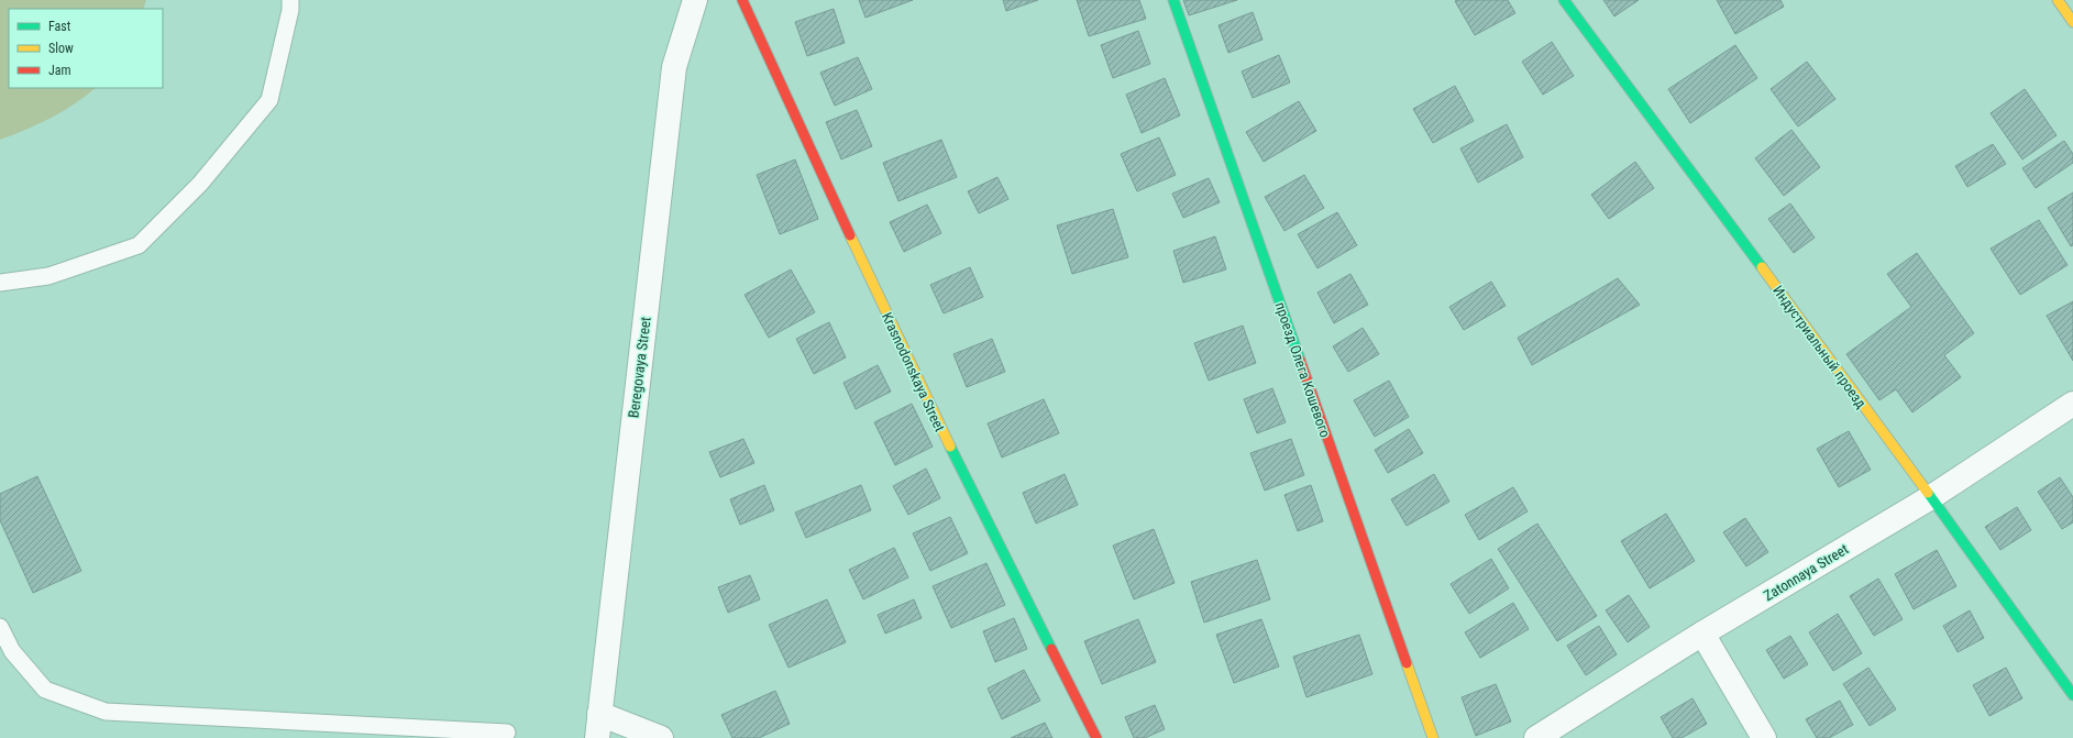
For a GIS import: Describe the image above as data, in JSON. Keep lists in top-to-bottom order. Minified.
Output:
{"streets":{"street":["Индустриальный проезд","Beregovaya Street","проезд Олега Кошевого","Krasnodonskaya Street","Zatonnaya Street"]},"crossings":[["Индустриальный проезд","Zatonnaya Street"]],"legend":["Fast","Slow","Jam"]}
